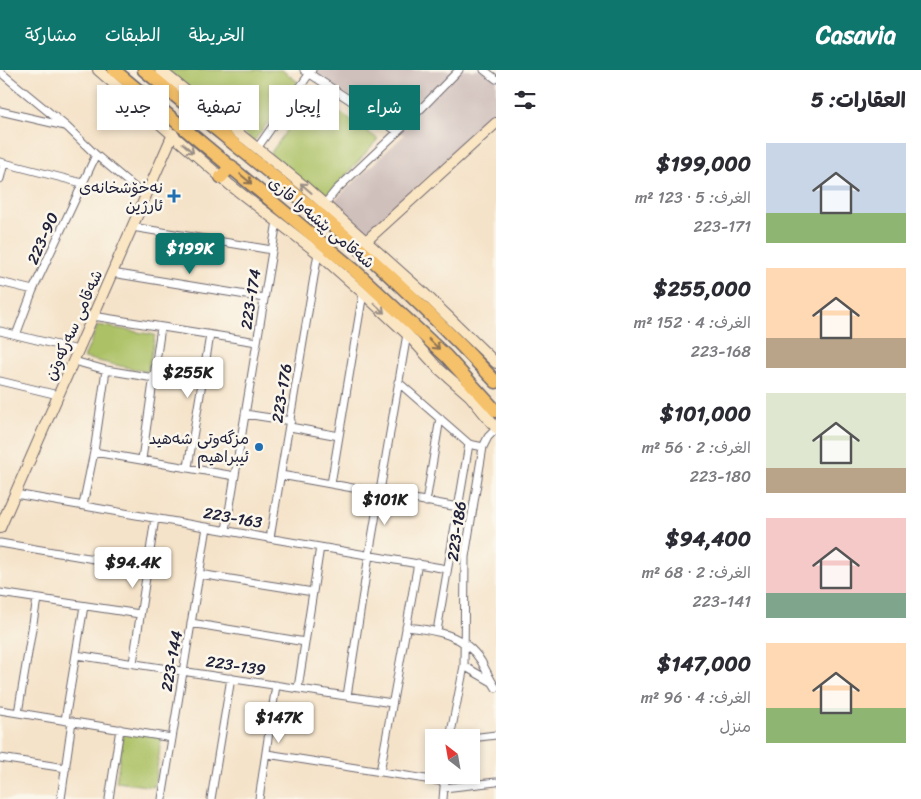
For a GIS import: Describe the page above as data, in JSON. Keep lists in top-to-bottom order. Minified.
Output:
{"streets":{"highway":["شەقامی پێشەوا قازی"],"street":["223-90","223-174","شەقامی سەرکەوتن","223-176","223-163","223-186","223-144","223-139"]},"crossings":[["223-174","223-163"],["شەقامی سەرکەوتن","223-163"],["223-176","223-163"],["223-163","223-144"],["223-144","223-139"]],"places":{"health":["نەخۆشخانەی ئارژین"],"other":["مزگەوتی شەهید ئیبراهیم"]},"north":"top left","page":{"header":"Casavia","nav":["الخريطة","الطبقات","مشاركة"],"heading":"العقارات: 5","chip":["شراء","إيجار","تصفية","جديد"],"list":[{"name":"$199,000","note":"الغرف: 5 · 123 m² · 223-171"},{"name":"$255,000","note":"الغرف: 4 · 152 m² · 223-168"},{"name":"$101,000","note":"الغرف: 2 · 56 m² · 223-180"},{"name":"$94,400","note":"الغرف: 2 · 68 m² · 223-141"},{"name":"$147,000","note":"الغرف: 4 · 96 m² · منزل"}],"price":["$199K","$255K","$101K","$94.4K","$147K"]}}
